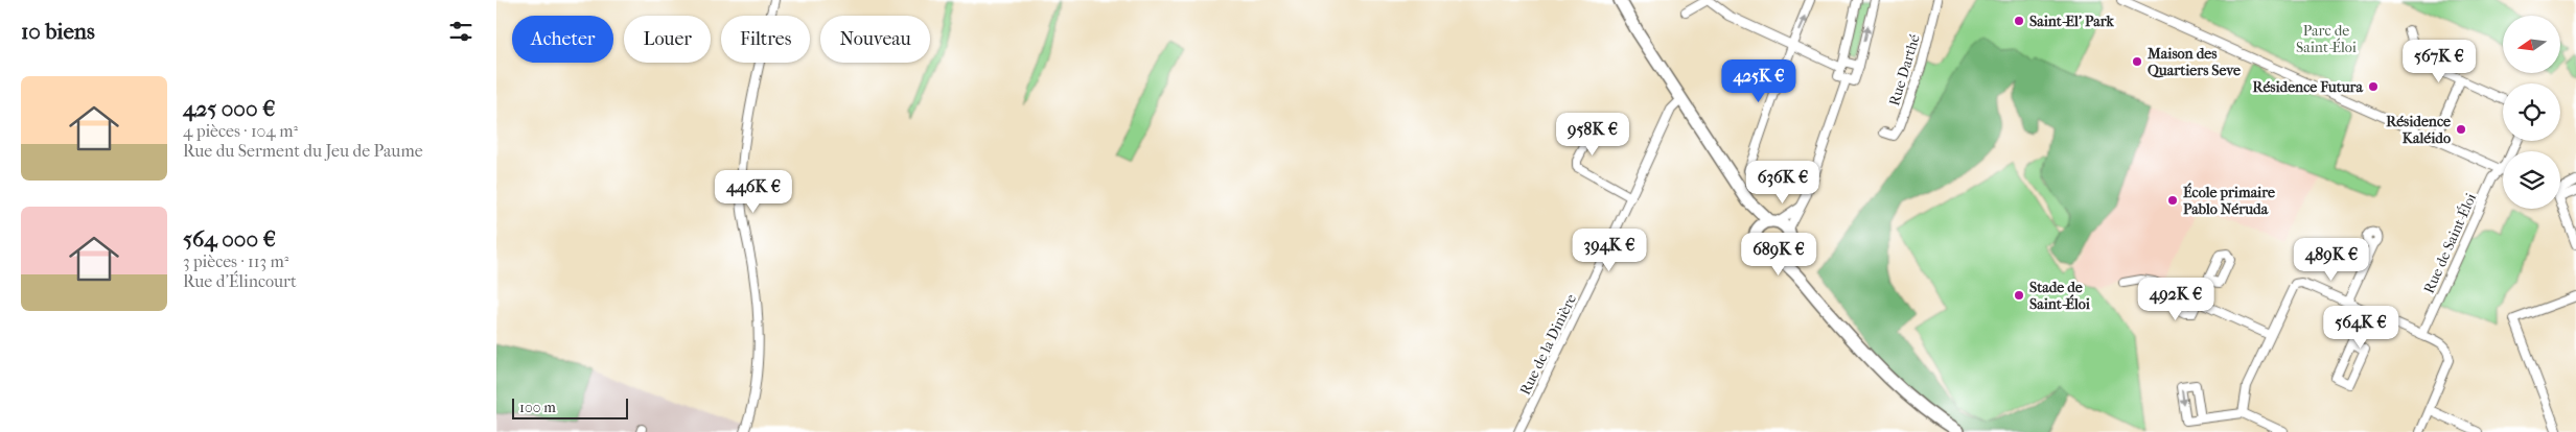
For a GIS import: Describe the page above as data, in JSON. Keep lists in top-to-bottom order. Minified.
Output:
{"streets":{"street":["Rue Darthé","Rue de Saint-Éloi","Rue de la Dinière"]},"parks":["Parc de Saint-Éloi"],"places":["Saint-El' Park","Maison des Quartiers Seve","Résidence Futura","Résidence Kaléido","École primaire Pablo Néruda","Stade de Saint-Éloi"],"scale_bar":"100 m","north":"left","page":{"heading":"10 biens","chip":["Acheter","Louer","Filtres","Nouveau"],"price":["567K €","425K €","958K €","636K €","446K €","394K €","689K €","489K €","492K €","564K €"],"list":[{"name":"425 000 €","note":"4 pièces · 104 m² · Rue du Serment du Jeu de Paume"},{"name":"564 000 €","note":"3 pièces · 113 m² · Rue d'Élincourt"}],"scale":"100 m"}}
